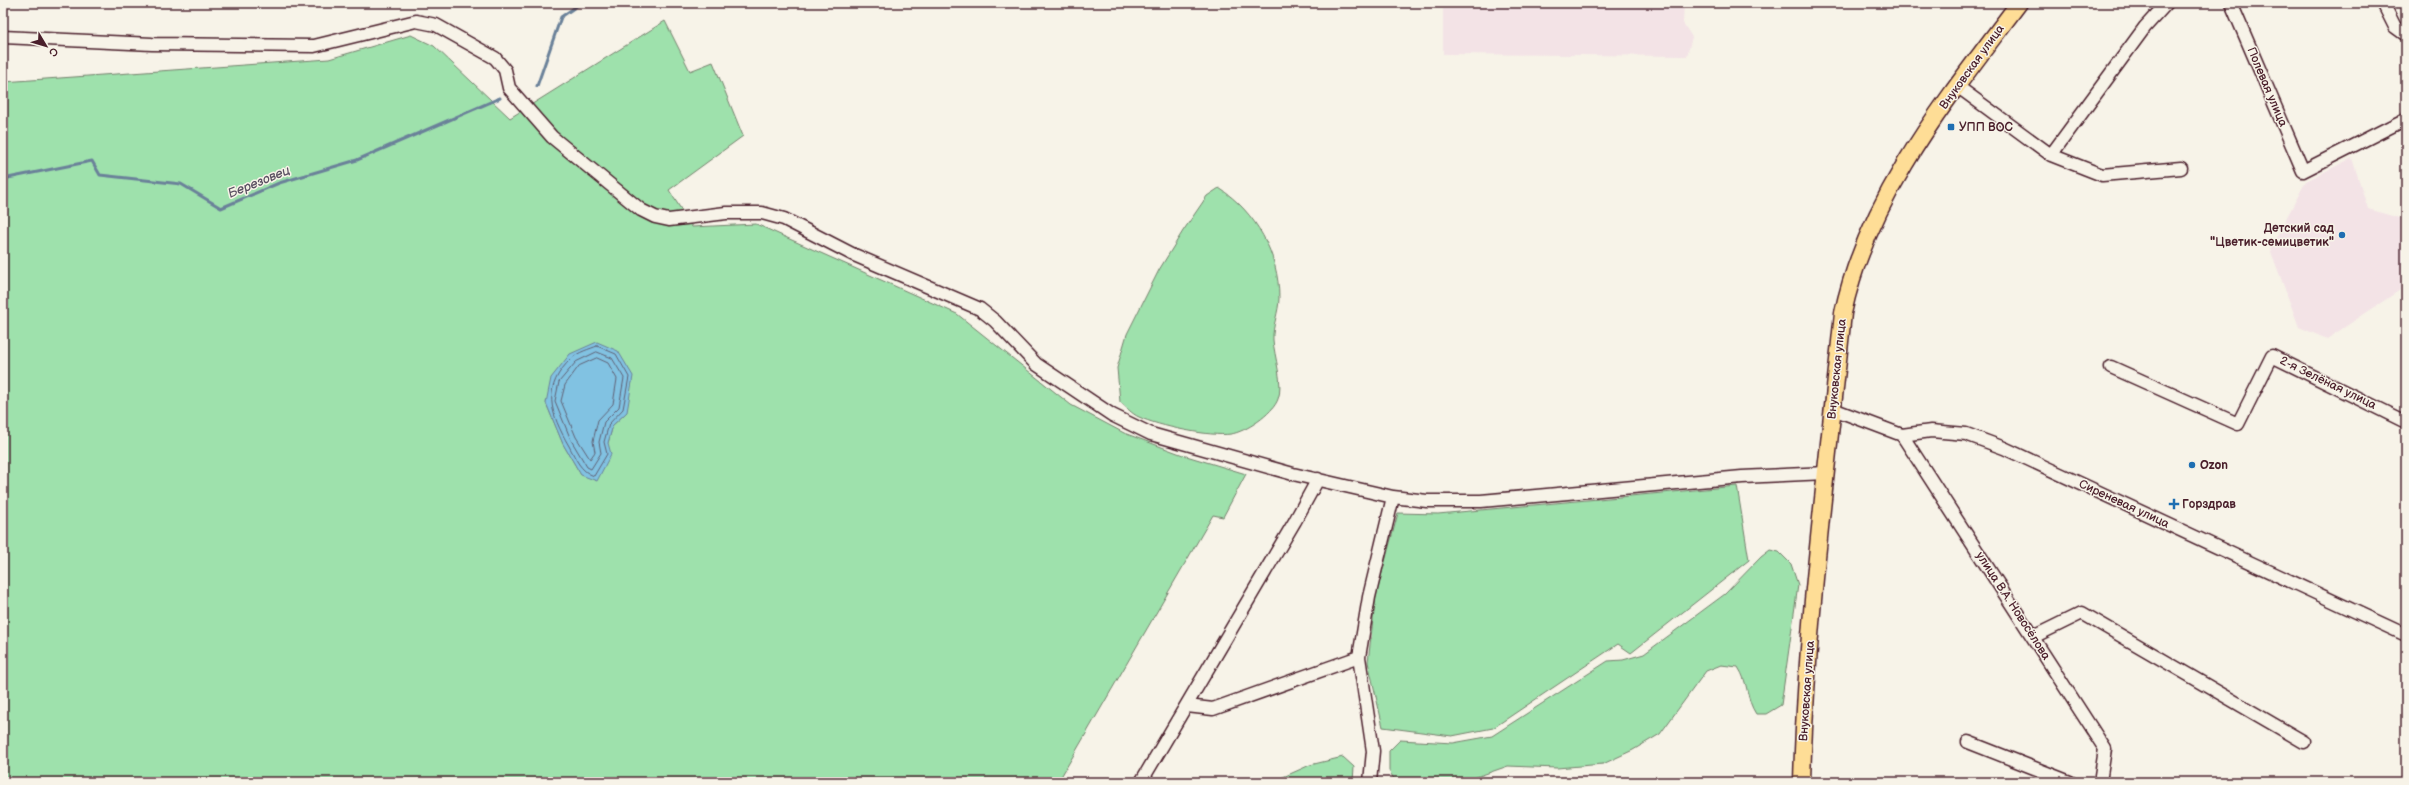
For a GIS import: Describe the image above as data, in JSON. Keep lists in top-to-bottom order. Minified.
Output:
{"streets":{"main road":["Внуковская улица"],"street":["Полевая улица","2-я Зелёная улица","Сиреневая улица","улица В.А. Новосёлова"]},"crossings":[["Внуковская улица","Сиреневая улица"],["Сиреневая улица","улица В.А. Новосёлова"]],"water":["Березовец"],"places":{"transit":["УПП ВОС"],"other":["Детский сад \"Цветик-семицветик\"","Ozon"],"health":["Горздрав"]},"north":"bottom right"}
